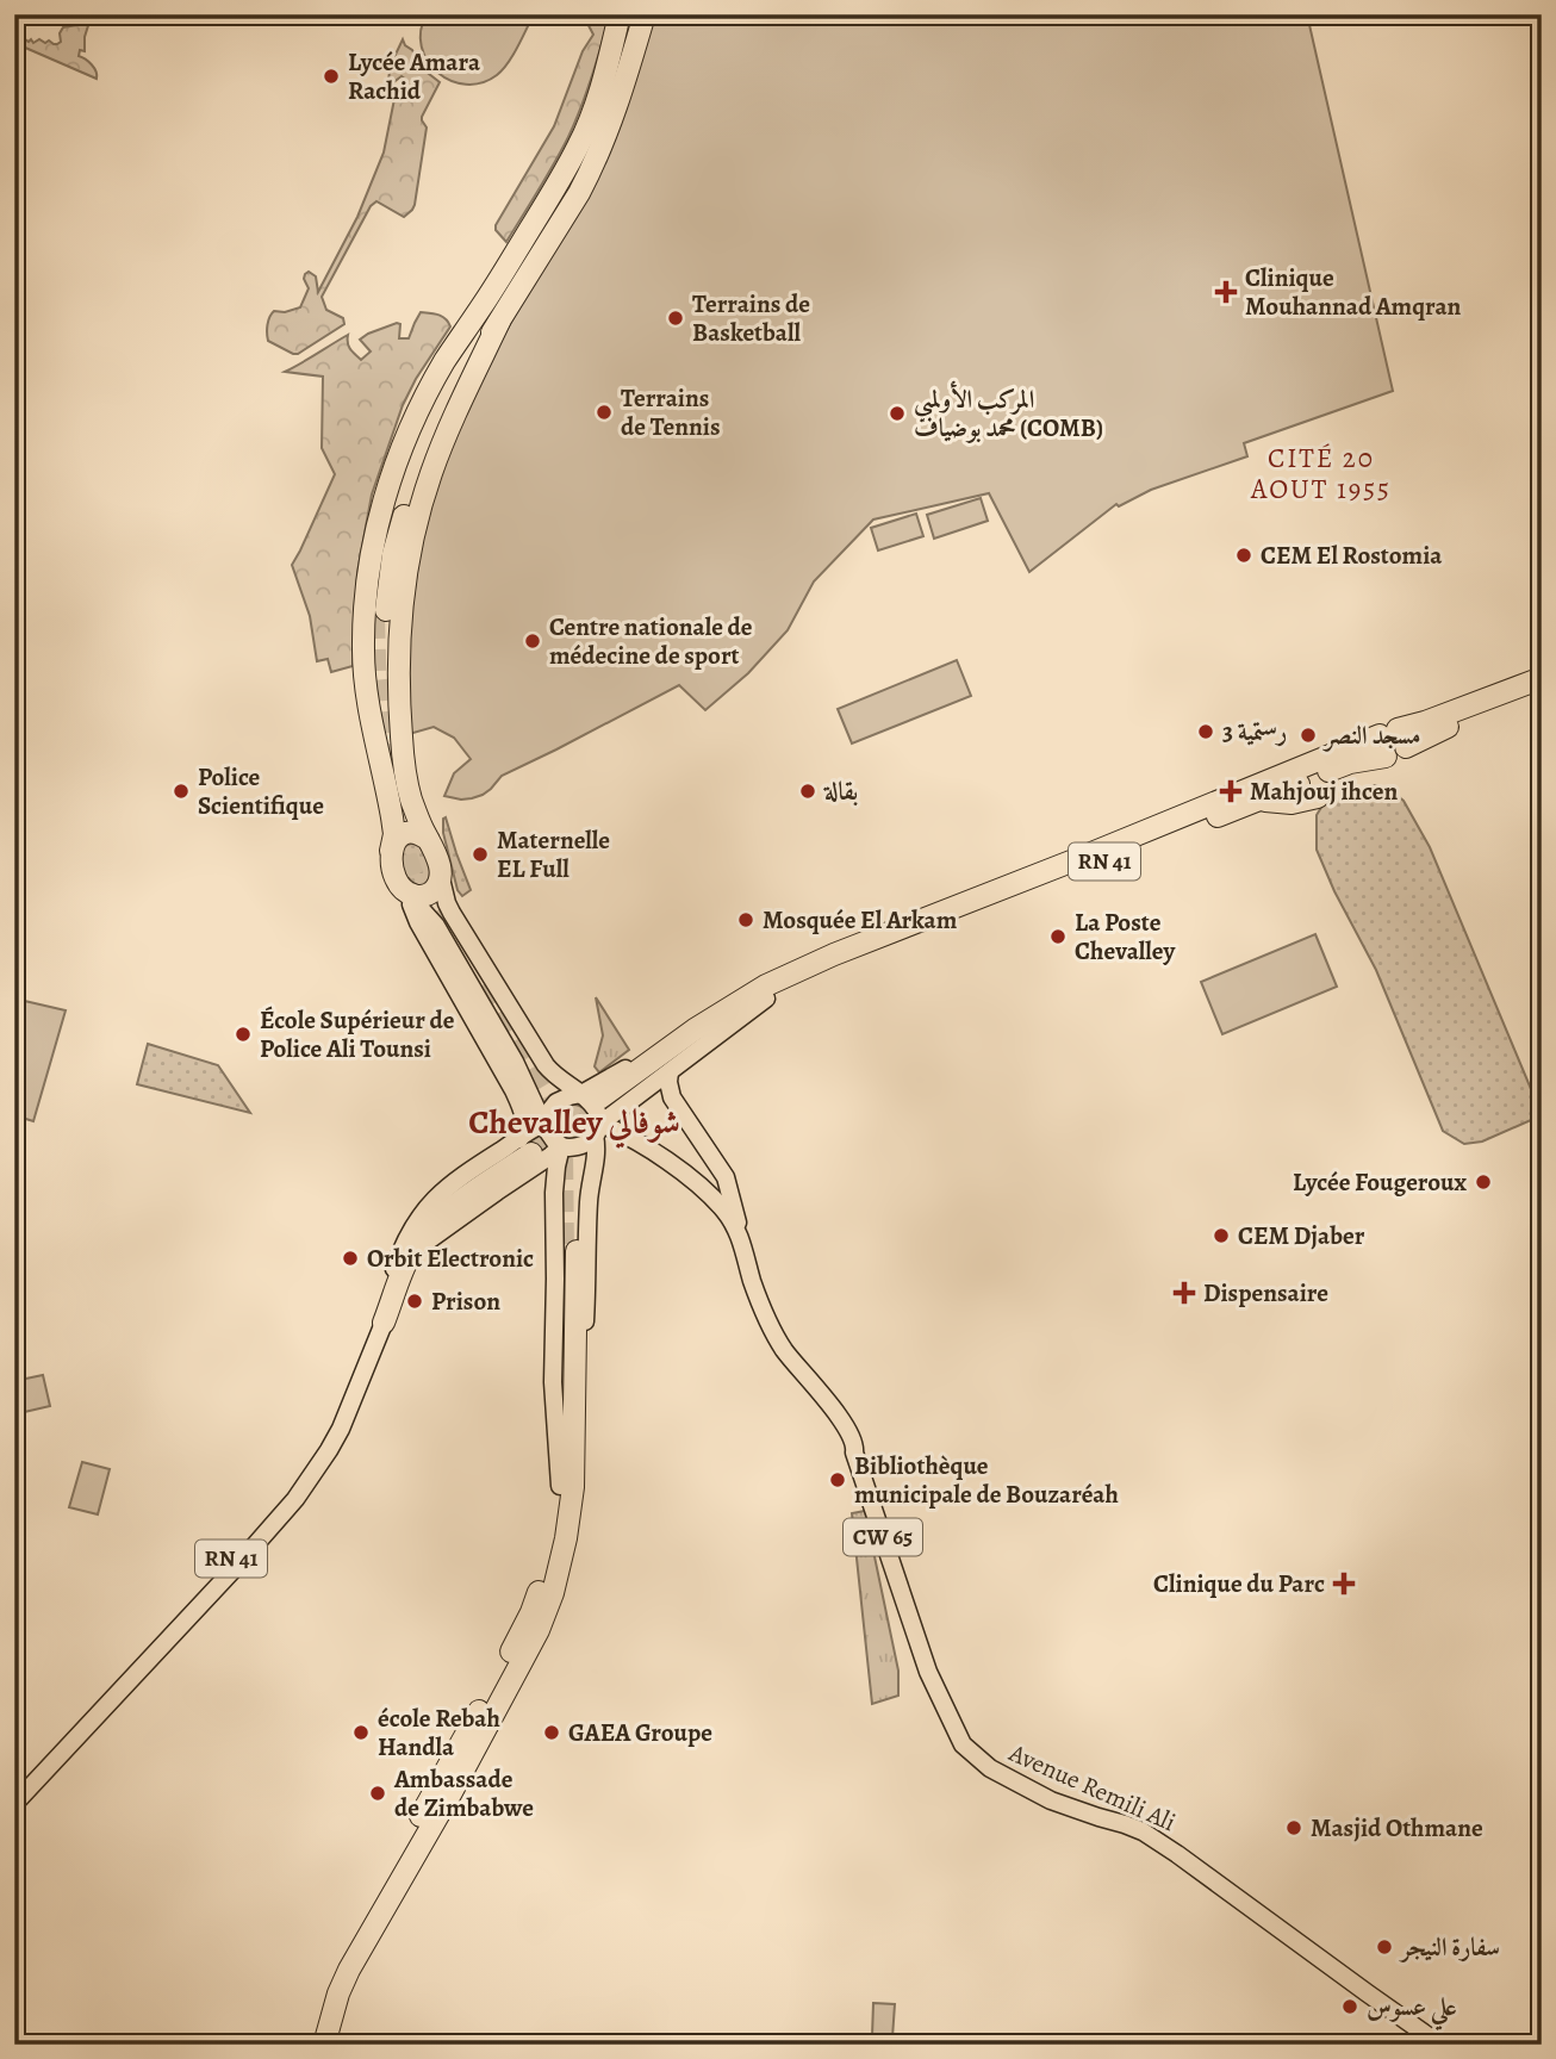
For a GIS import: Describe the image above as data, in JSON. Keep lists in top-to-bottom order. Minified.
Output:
{"streets":{"highway":["RN 41"],"main road":["CW 65","Avenue Remili Ali"]},"crossings":[["RN 41","Avenue Remili Ali"]],"districts":["CITÉ 20 AOUT 1955","Chevalley شوفالي"],"places":{"other":["Lycée Amara Rachid","Terrains de Basketball","Terrains de Tennis","المركب الأولمبي محمد بوضياف (COMB)","CEM El Rostomia","Centre nationale de médecine de sport","رستمية 3","مسجد النصر","Police Scientifique","بقالة","Maternelle EL Full","Mosquée El Arkam","La Poste Chevalley","École Supérieur de Police Ali Tounsi","Lycée Fougeroux","CEM Djaber","Orbit Electronic","Prison","Bibliothèque municipale de Bouzaréah","école Rebah Handla","GAEA Groupe","Ambassade de Zimbabwe","Masjid Othmane","سفارة النيجر","علي عسوس"],"health":["Clinique Mouhannad Amqran","Mahjouj ihcen","Dispensaire","Clinique du Parc"]}}
